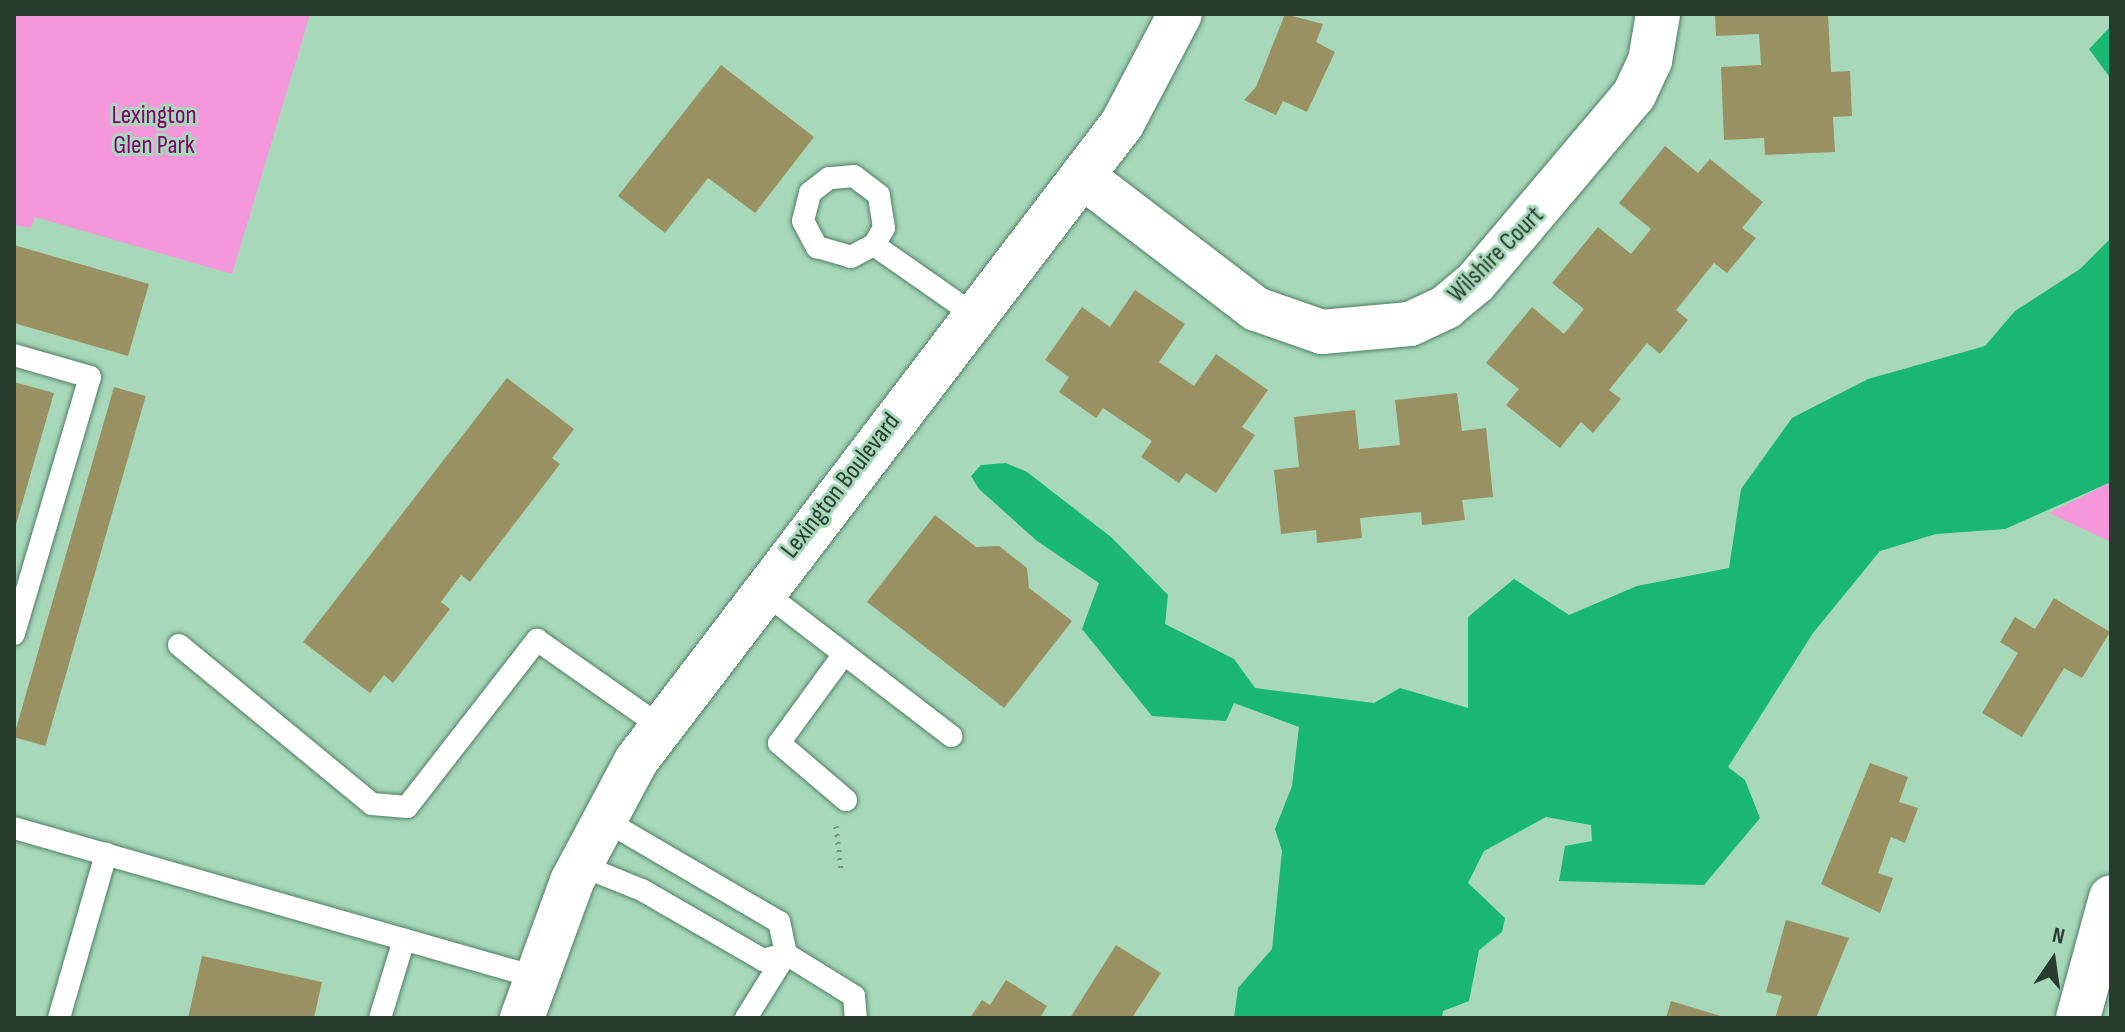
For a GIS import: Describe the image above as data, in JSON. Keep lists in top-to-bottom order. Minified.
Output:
{"streets":{"street":["Wilshire Court","Lexington Boulevard"]},"crossings":[["Wilshire Court","Lexington Boulevard"]],"parks":["Lexington Glen Park"],"north":"top"}
